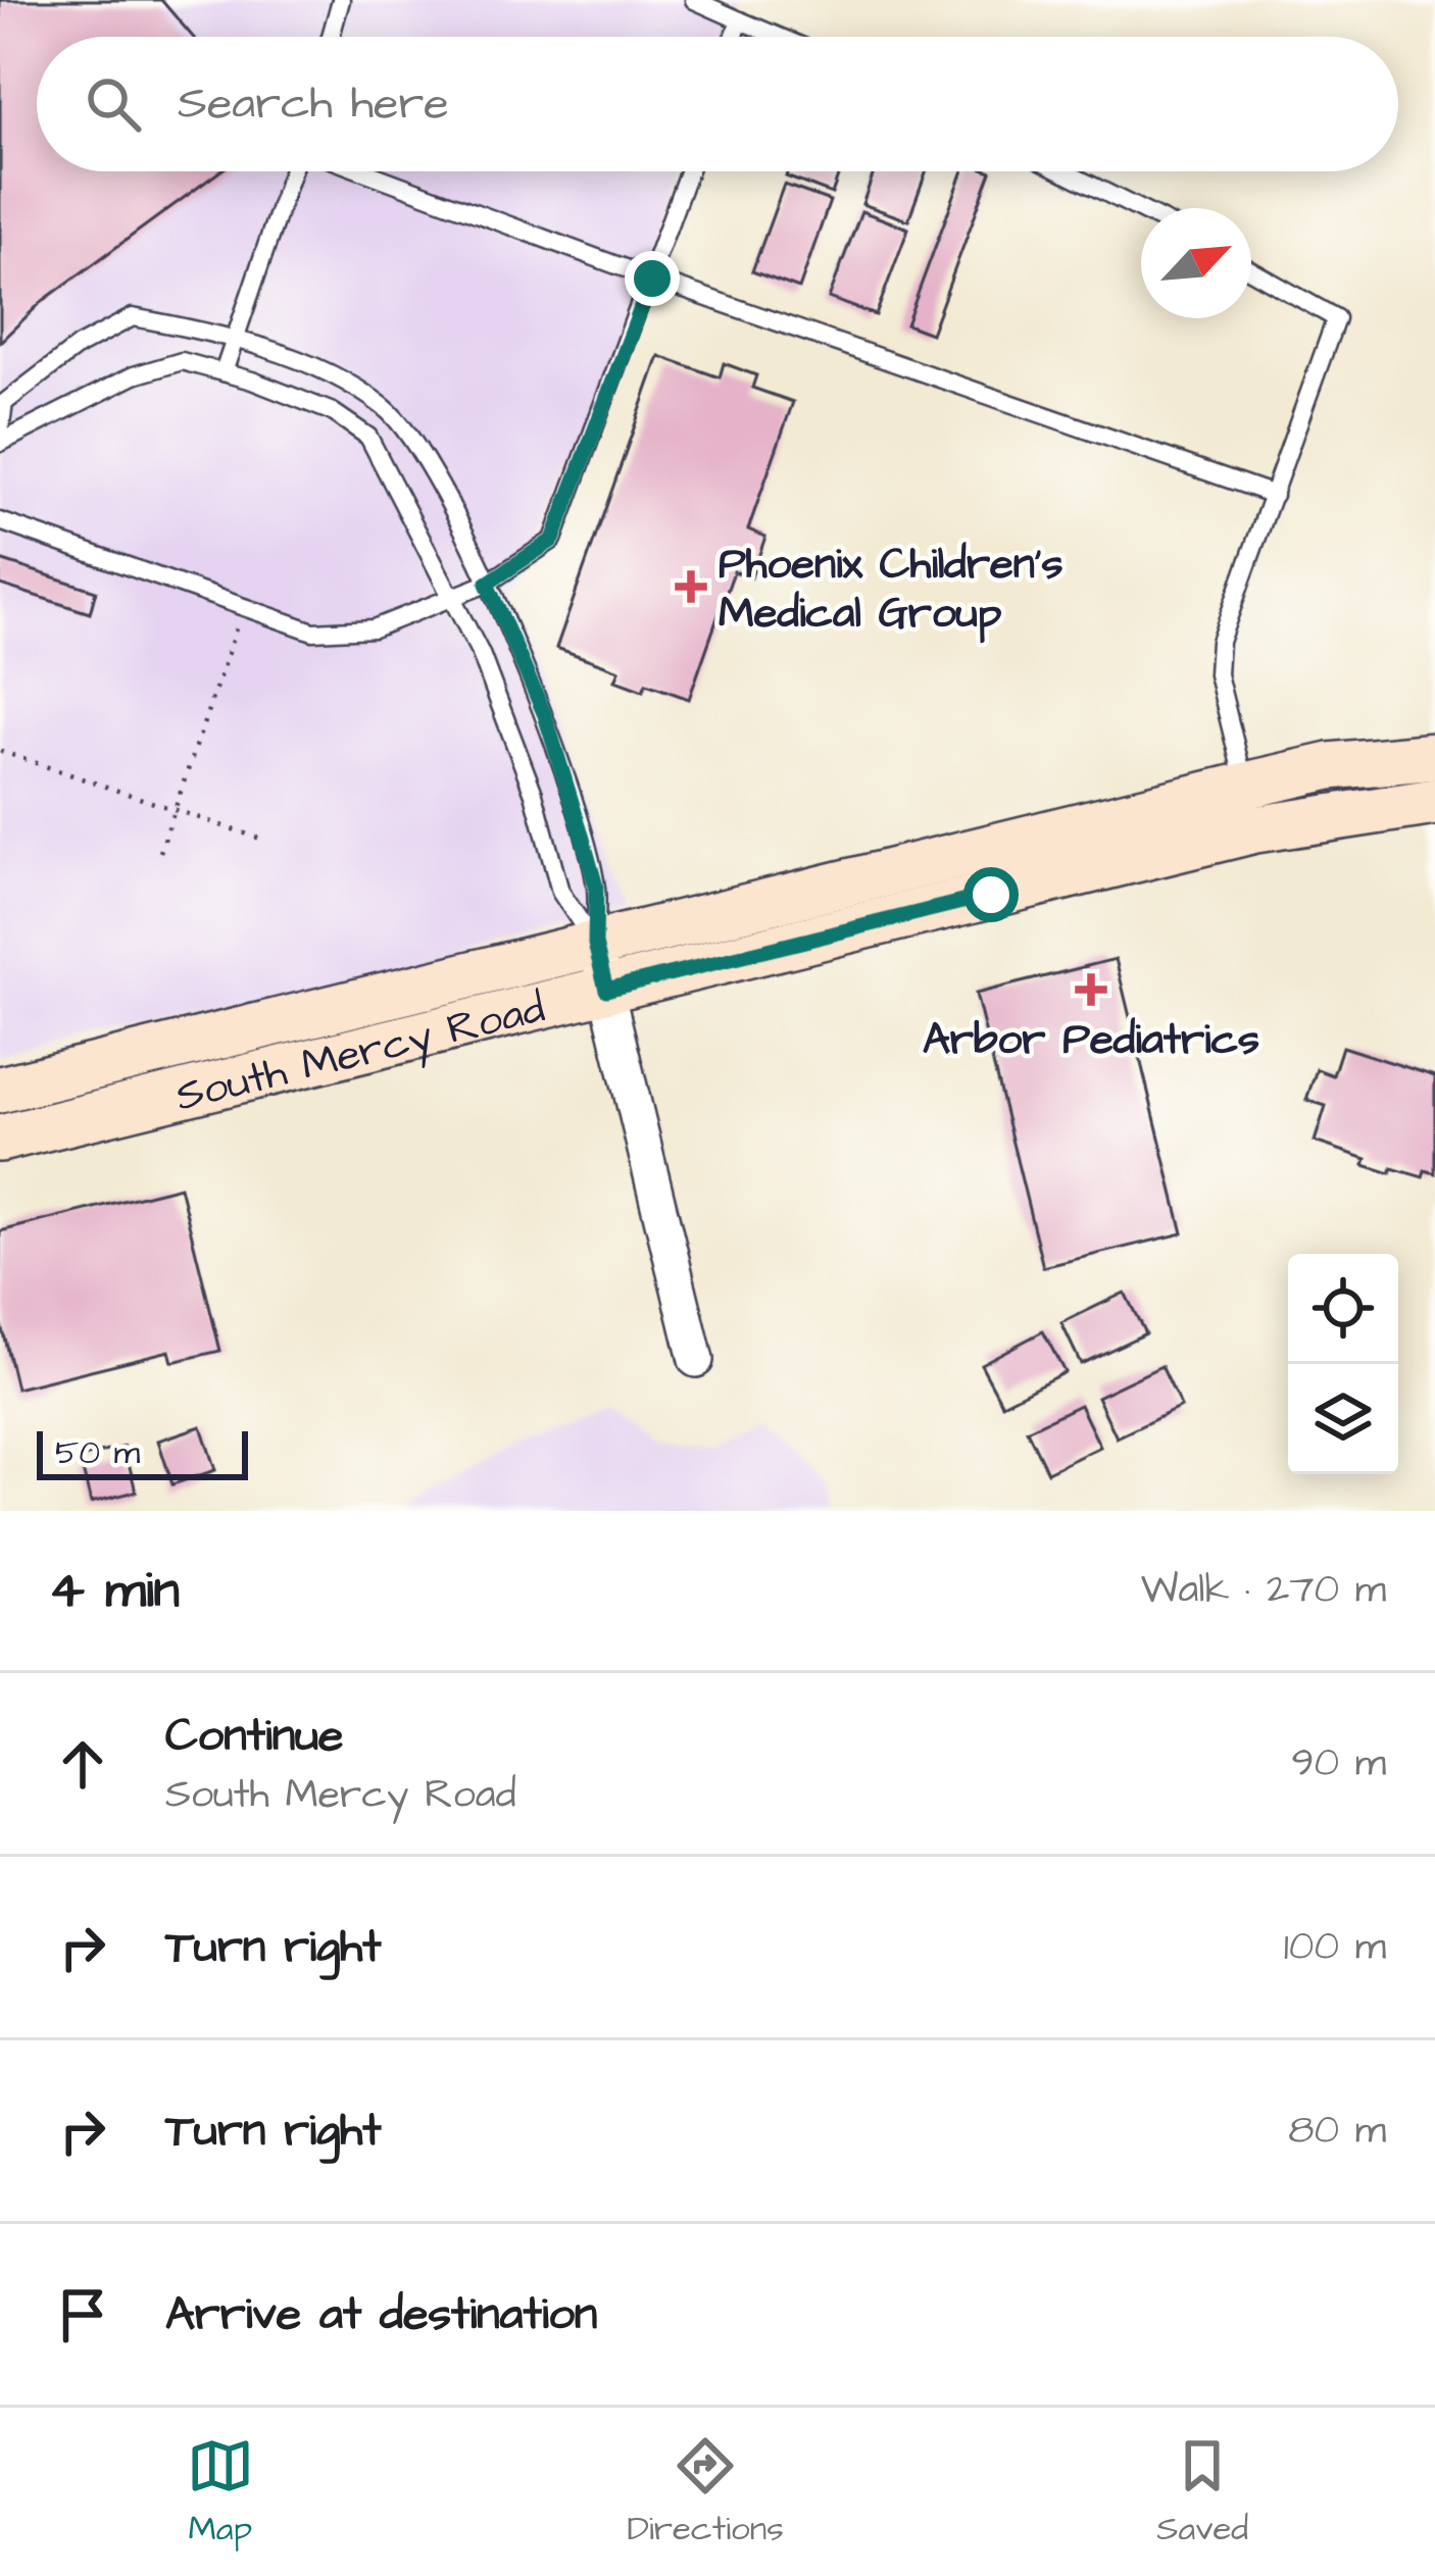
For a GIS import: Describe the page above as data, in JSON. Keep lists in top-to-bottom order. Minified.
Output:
{"streets":{"main road":["South Mercy Road"]},"places":{"health":["Phoenix Children’s Medical Group","Arbor Pediatrics"]},"scale_bar":"50 m","north":"top right","page":{"search":"Search here","scale":"50 m","heading":["4 min","Walk · 270 m"],"list":[["Continue","South Mercy Road","90 m"],["Turn right","100 m"],["Turn right","80 m"],"Arrive at destination"],"nav":["Map","Directions","Saved"]}}
